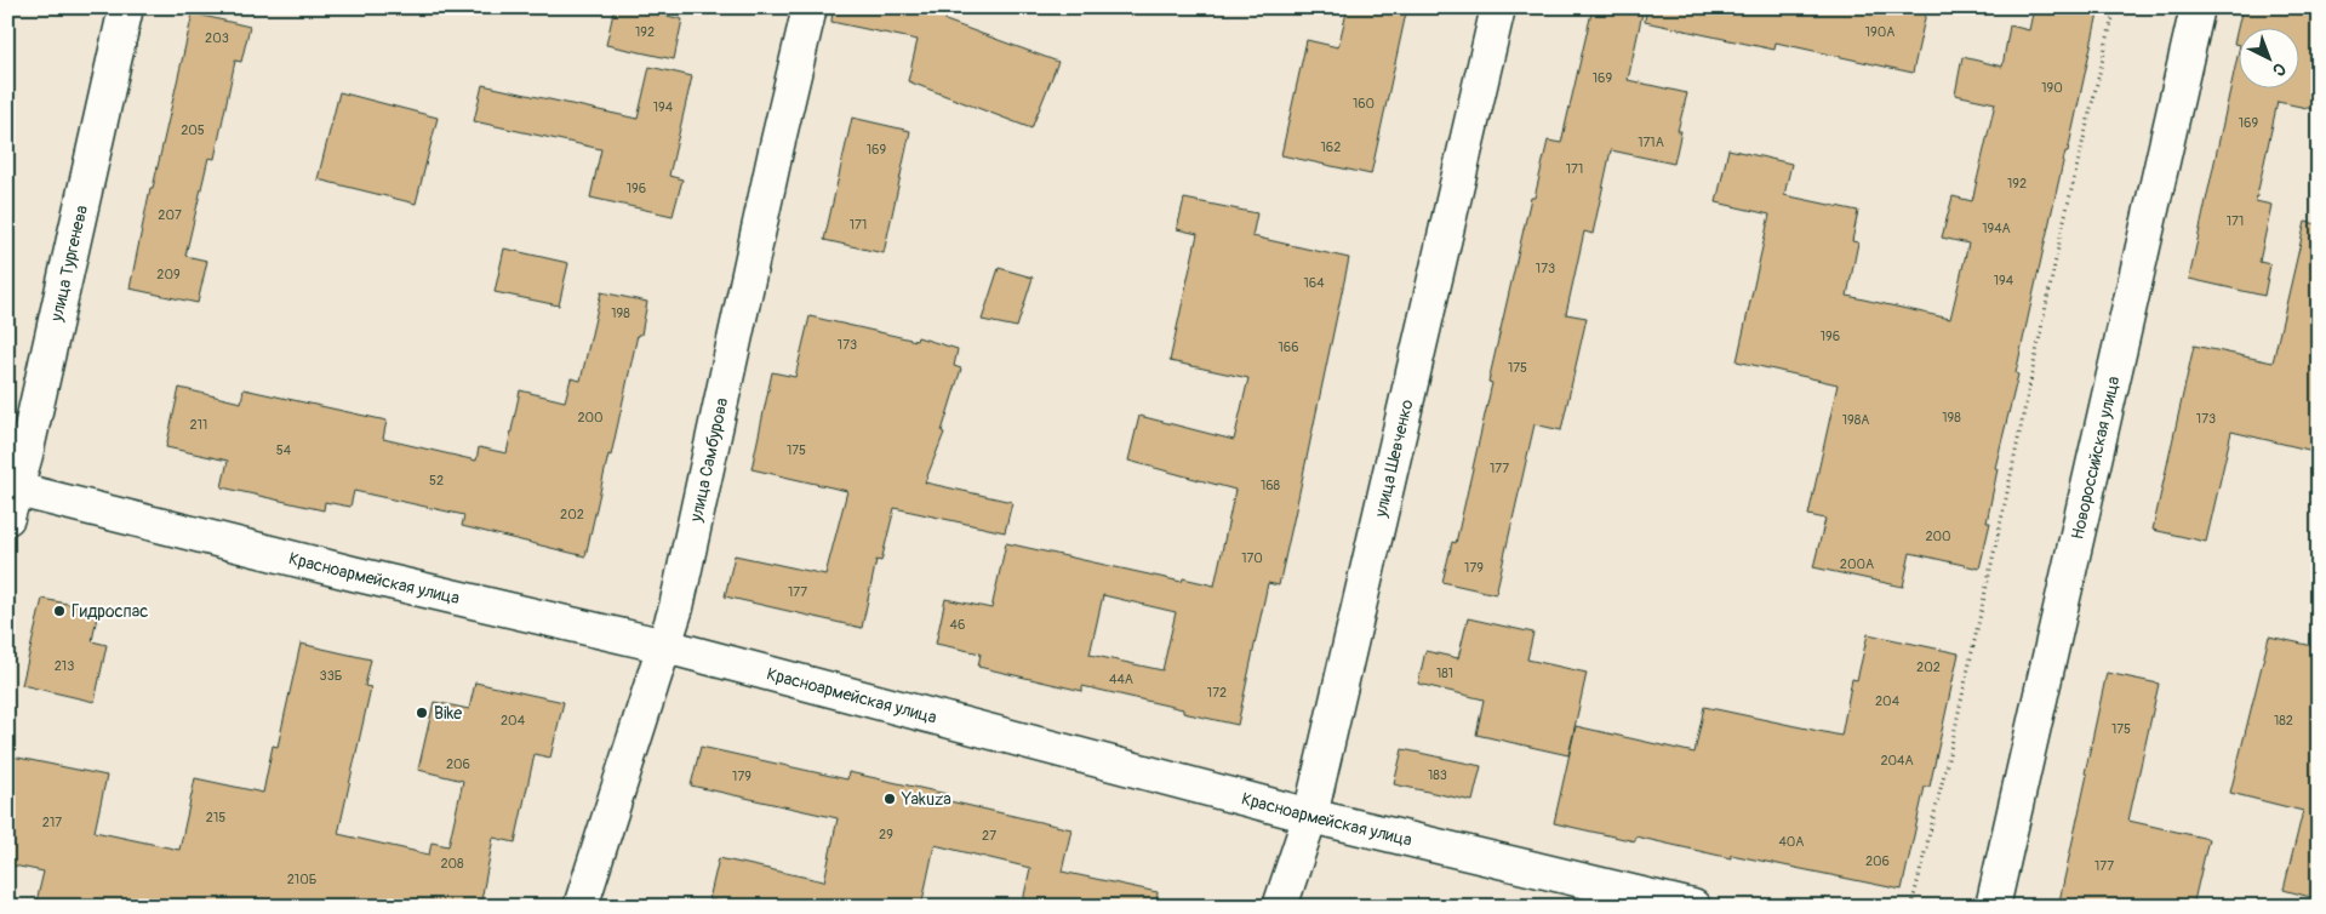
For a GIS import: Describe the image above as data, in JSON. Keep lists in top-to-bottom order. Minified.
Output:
{"streets":{"street":["улица Тургенева","Новороссийская улица","улица Шевченко","улица Самбурова","Красноармейская улица"]},"crossings":[["улица Тургенева","Красноармейская улица"],["улица Шевченко","Красноармейская улица"],["улица Самбурова","Красноармейская улица"]],"places":["Гидроспас","Bike","Yakuza"],"house_numbers":["192","190А","203","169","190","160","194","169","205","171А","162","169","171","192","196","207","171","171","194А","173","209","194","164","198","196","173","166","175","200","198","173","198А","211","54","175","177","52","168","202","200","170","200А","179","177","46","213","202","181","33Б","44А","172","204","204","182","175","204А","206","183","179","215","217","29","27","40А","206","208","177","210Б"],"north":"bottom right"}
